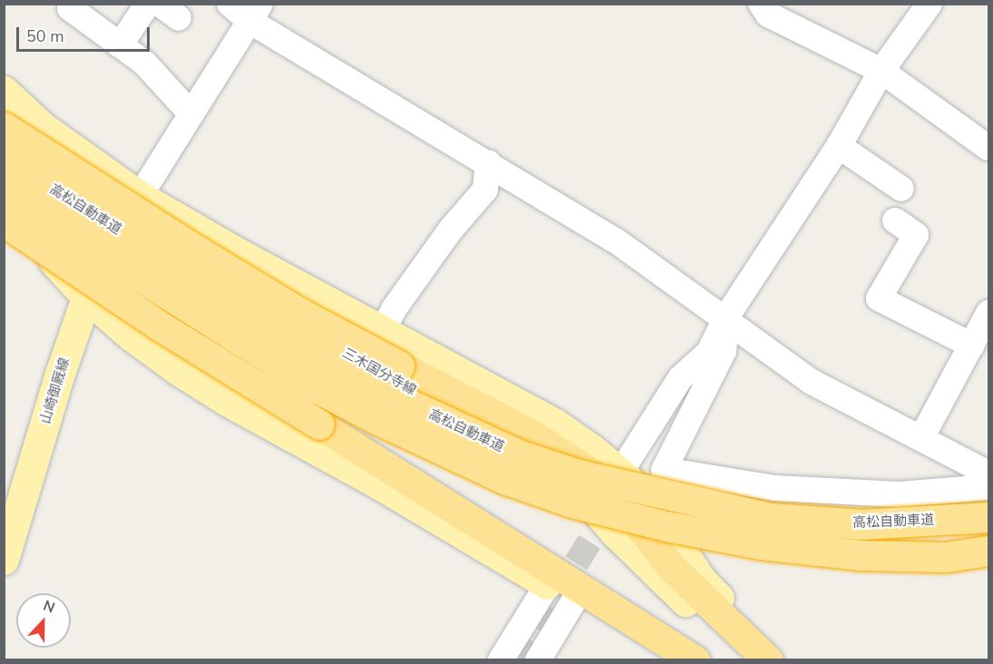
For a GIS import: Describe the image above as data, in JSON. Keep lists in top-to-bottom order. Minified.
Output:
{"streets":{"highway":["高松自動車道"],"main road":["三木国分寺線","山崎御厩線"]},"crossings":[["三木国分寺線","山崎御厩線"]],"scale_bar":"50 m","north":"top"}
